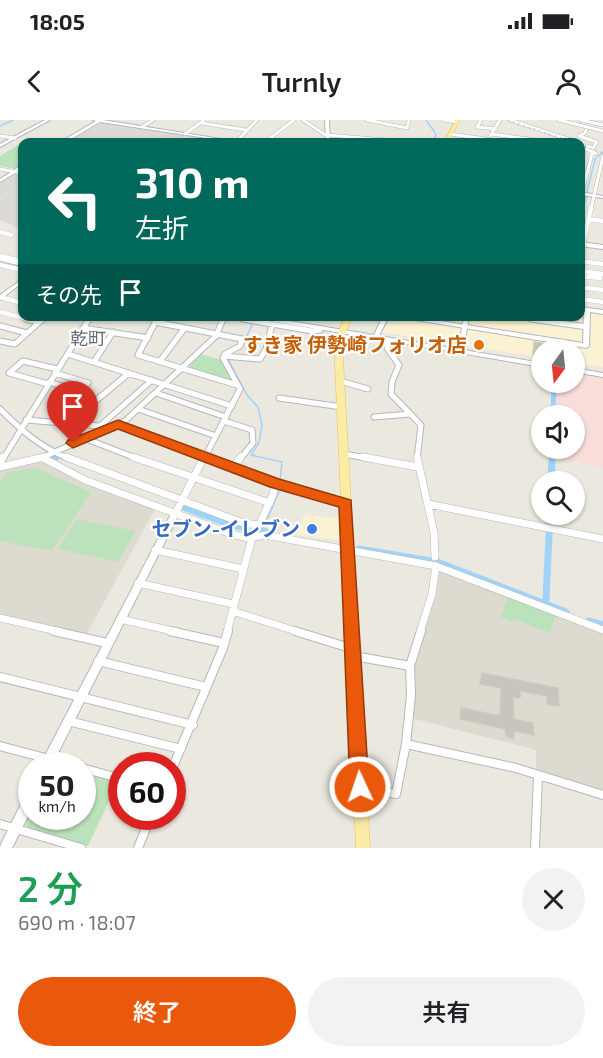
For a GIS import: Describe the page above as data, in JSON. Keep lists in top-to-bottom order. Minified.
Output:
{"districts":["乾町"],"places":["すき家 伊勢崎フォリオ店","セブン-イレブン"],"north":"bottom","page":{"status":"18:05","header":"Turnly","turn":["310 m","左折"],"then":"その先","speed":"50 km/h","limit":"60","heading":["2 分","690 m · 18:07"],"buttons":["終了","共有"]}}
